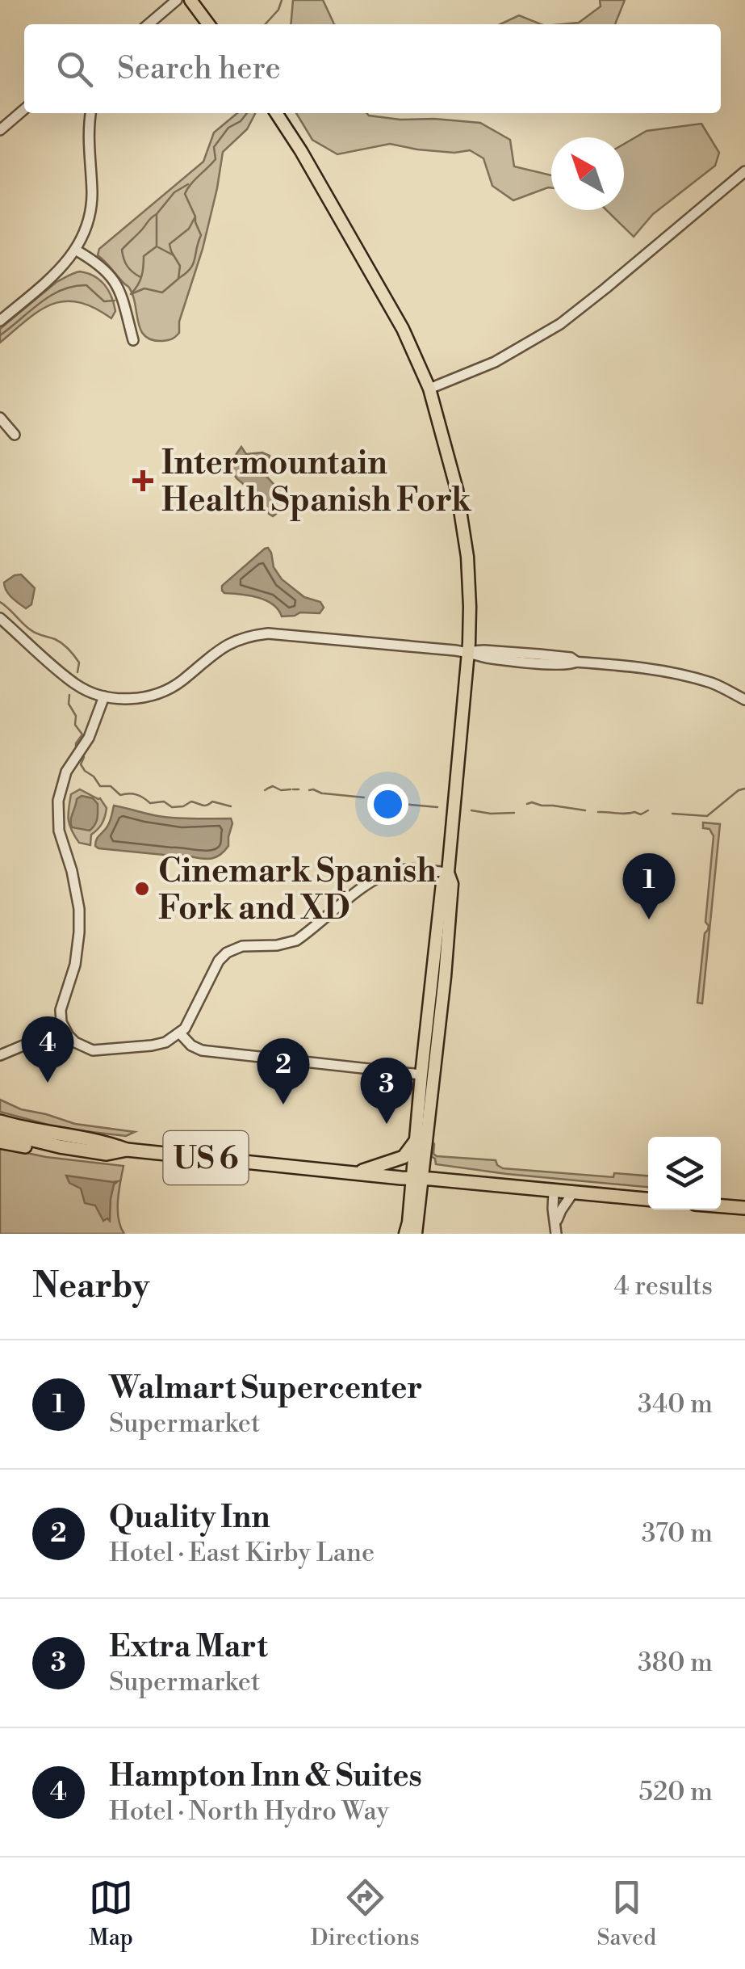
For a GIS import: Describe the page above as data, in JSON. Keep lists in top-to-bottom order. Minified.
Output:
{"streets":{"highway":["US 6"]},"places":{"health":["Intermountain Health Spanish Fork"],"other":["Cinemark Spanish Fork and XD"]},"north":"top left","page":{"search":"Search here","pins":["1","4","2","3"],"heading":["Nearby","4 results"],"list":[{"mark":"1","name":"Walmart Supercenter","note":"Supermarket","value":"340 m"},{"mark":"2","name":"Quality Inn","note":"Hotel · East Kirby Lane","value":"370 m"},{"mark":"3","name":"Extra Mart","note":"Supermarket","value":"380 m"},{"mark":"4","name":"Hampton Inn & Suites","note":"Hotel · North Hydro Way","value":"520 m"}],"nav":["Map","Directions","Saved"]}}
